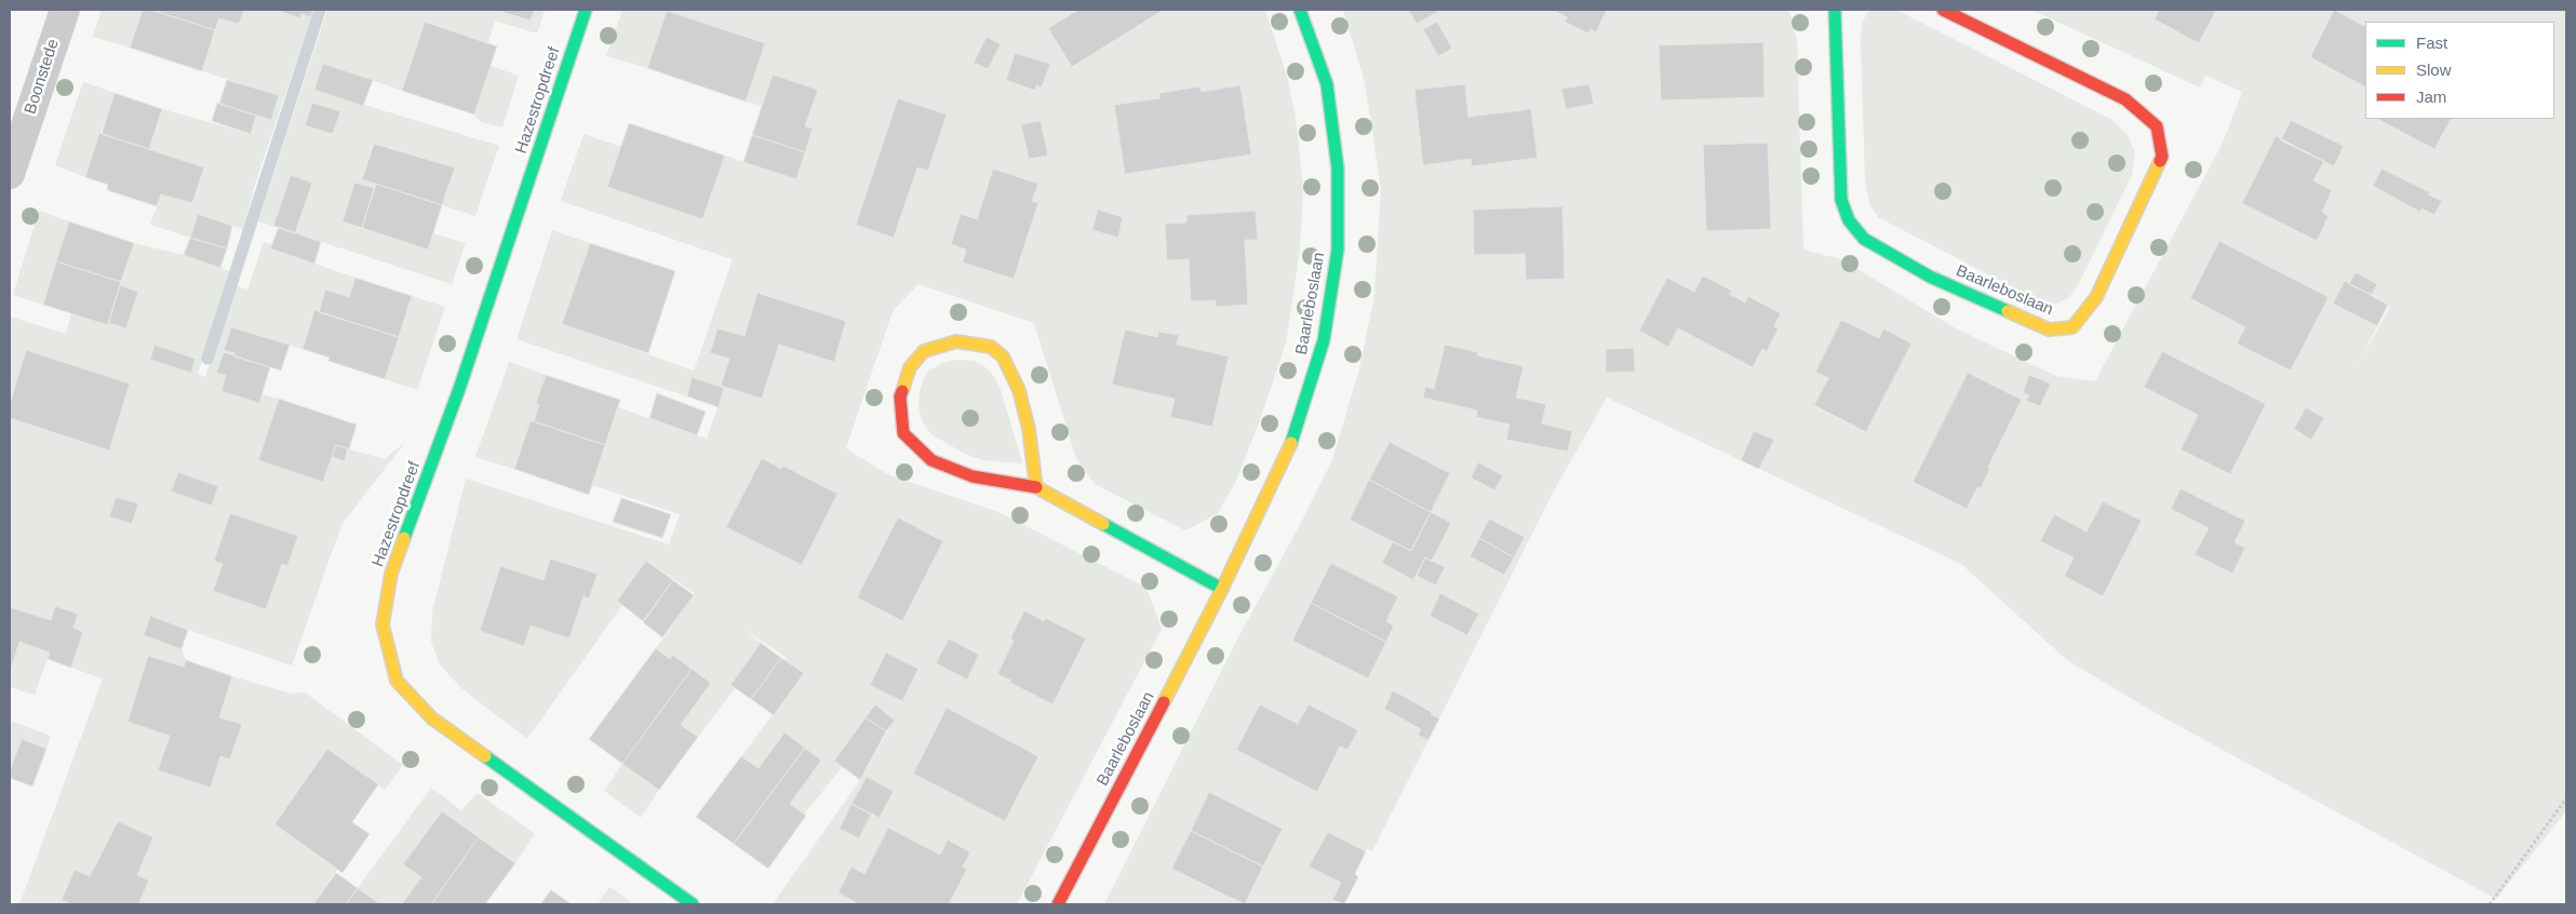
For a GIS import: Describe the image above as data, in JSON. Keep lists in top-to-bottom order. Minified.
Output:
{"streets":{"street":["Boonstede","Hazestropdreef","Baarleboslaan"]},"legend":["Fast","Slow","Jam"]}
